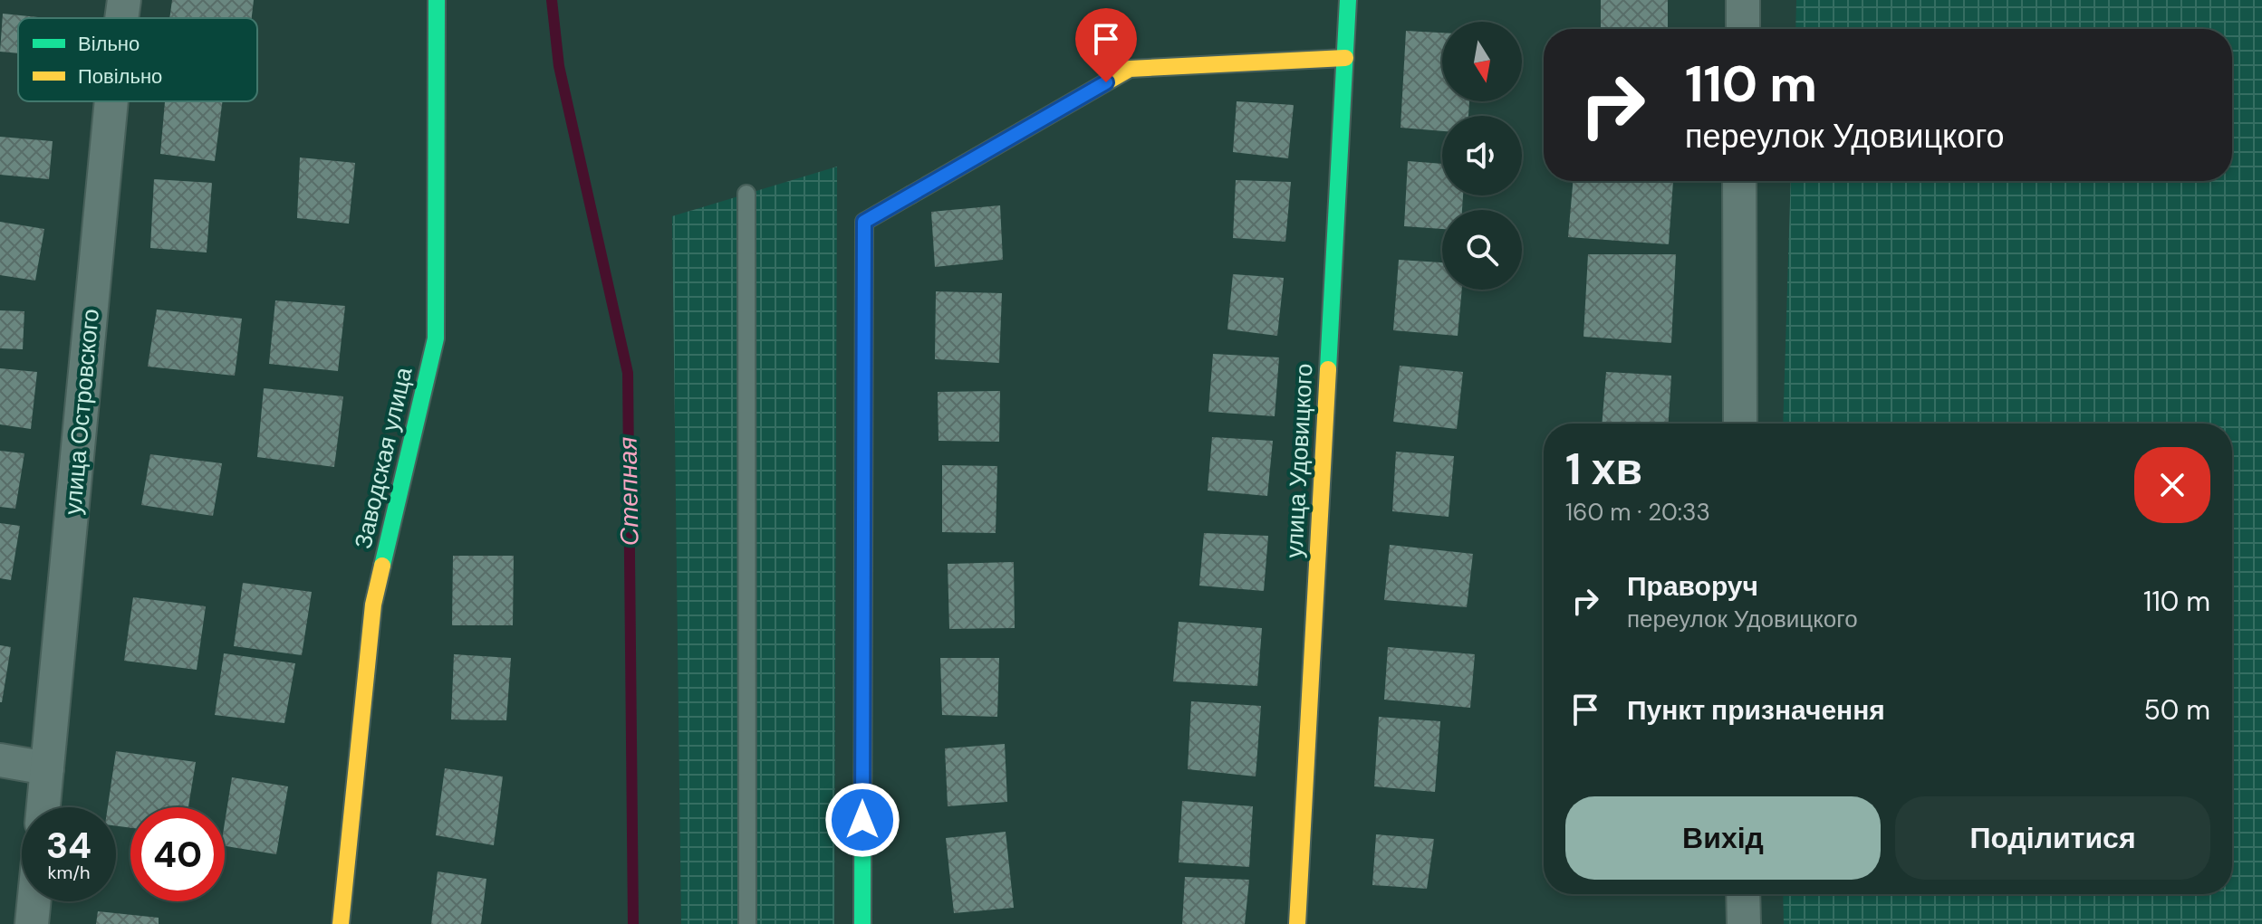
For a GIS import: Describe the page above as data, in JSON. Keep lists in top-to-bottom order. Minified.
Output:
{"streets":{"street":["улица Островского","Заводская улица","улица Удовицкого"]},"water":["Степная"],"legend":["Вільно","Повільно"],"north":"bottom","page":{"turn":["110 m","переулок Удовицкого"],"heading":["1 хв","160 m · 20:33"],"list":[{"name":"Праворуч","note":"переулок Удовицкого","value":"110 m"},{"name":"Пункт призначення","value":"50 m"}],"buttons":["Вихід","Поділитися"],"speed":"34 km/h","limit":"40"}}
